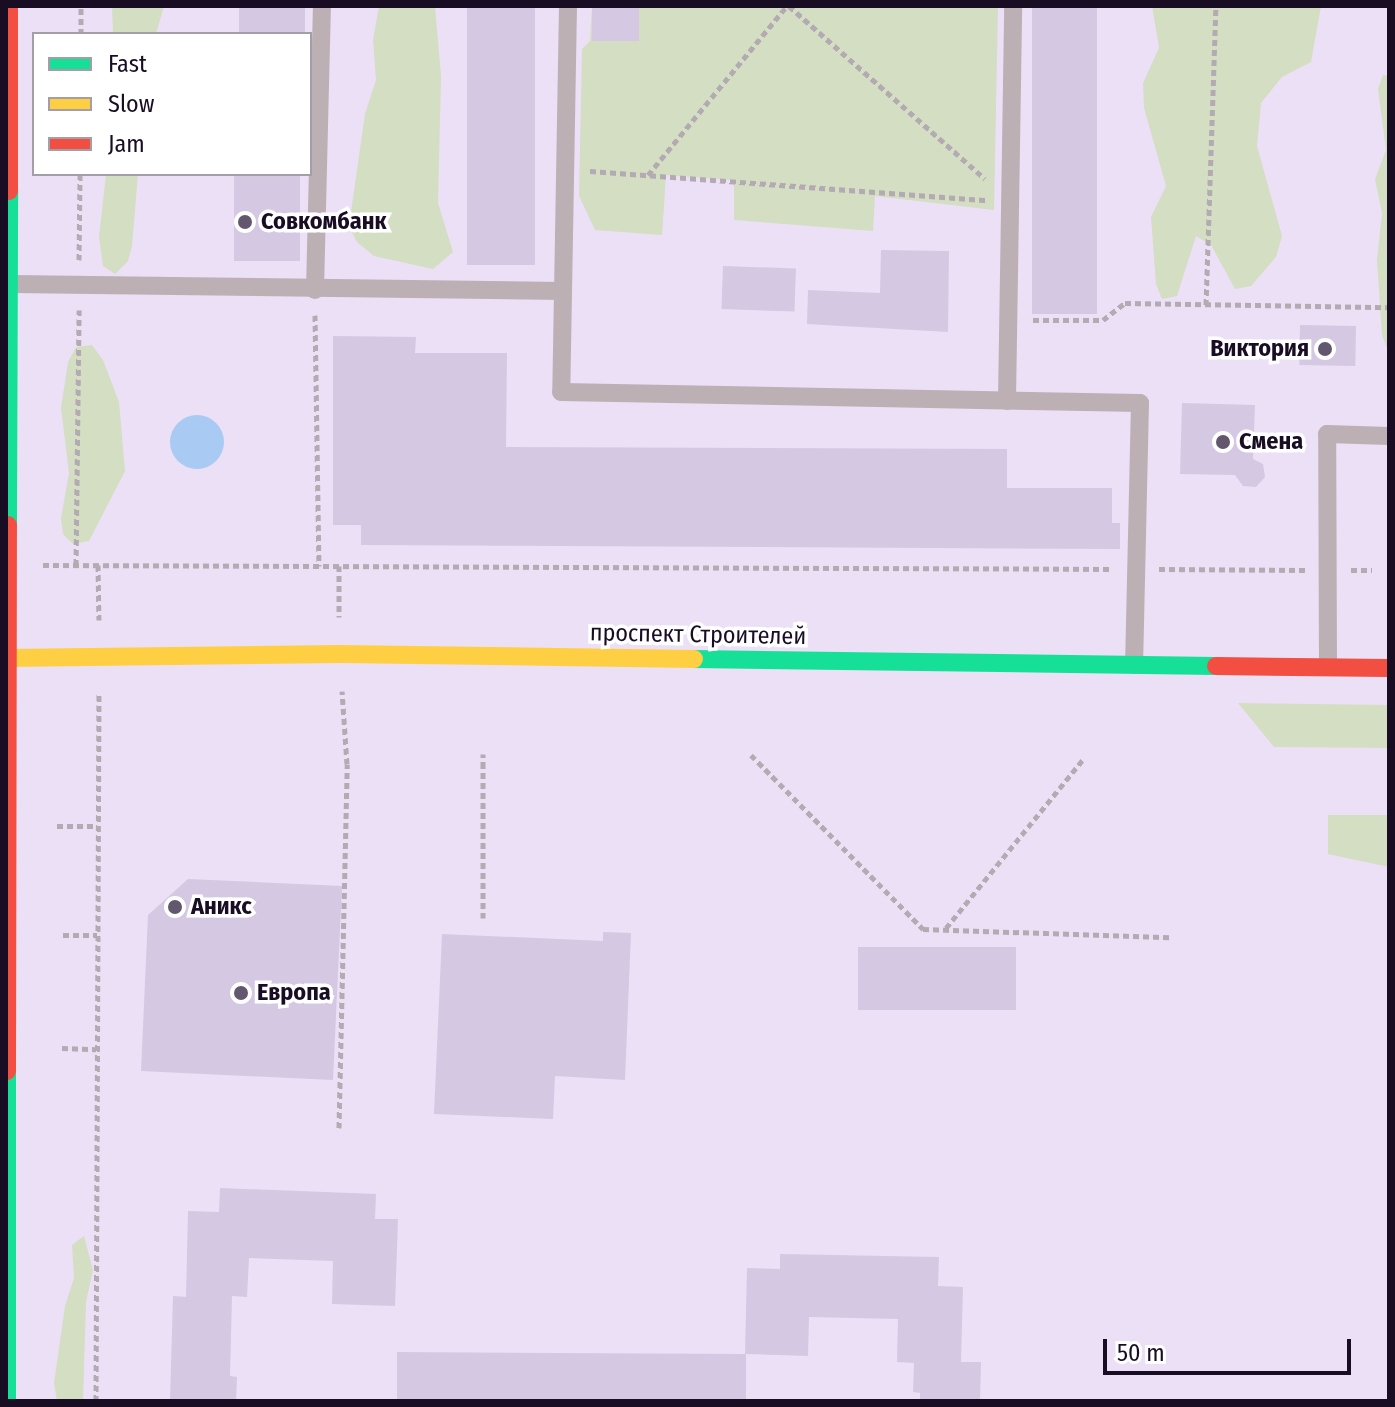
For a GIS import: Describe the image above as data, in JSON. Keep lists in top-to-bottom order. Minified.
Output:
{"streets":{"street":["проспект Строителей"]},"places":["Совкомбанк","Виктория","Смена","Аникс","Европа"],"legend":["Fast","Slow","Jam"],"scale_bar":"50 m"}
